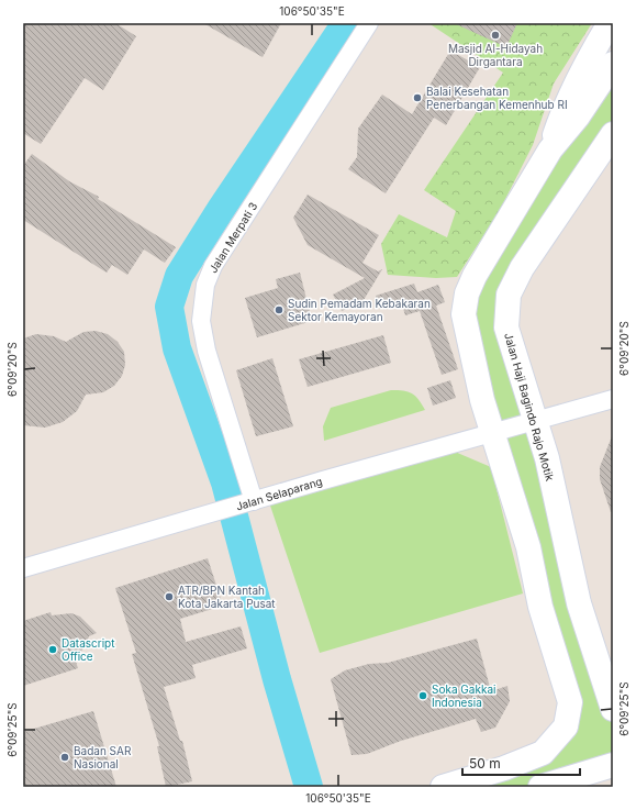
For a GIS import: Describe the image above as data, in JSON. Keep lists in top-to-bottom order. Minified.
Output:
{"streets":{"main road":["Jalan Haji Bagindo Rajo Motik"],"street":["Jalan Merpati 3","Jalan Selaparang"]},"crossings":[["Jalan Merpati 3","Jalan Selaparang"],["Jalan Haji Bagindo Rajo Motik","Jalan Selaparang"]],"places":["Masjid Al-Hidayah Dirgantara","Balai Kesehatan Penerbangan Kemenhub RI","Sudin Pemadam Kebakaran Sektor Kemayoran","ATR/BPN Kantah Kota Jakarta Pusat","Datascript Office","Soka Gakkai Indonesia","Badan SAR Nasional"],"scale_bar":"50 m","coordinates":["106°50'35\"E","6°09'20\"S","6°09'25\"S"]}
